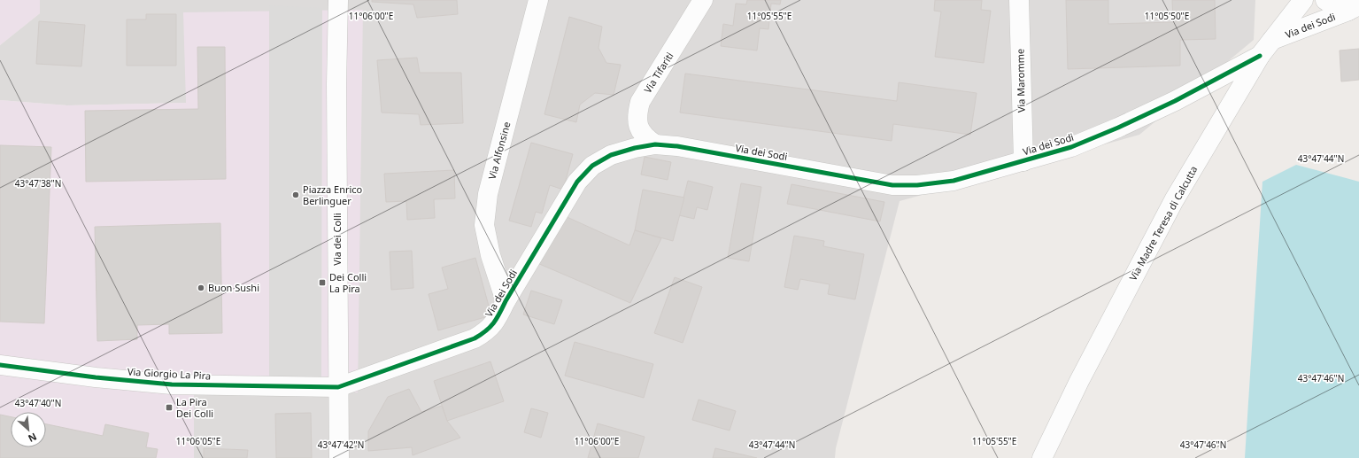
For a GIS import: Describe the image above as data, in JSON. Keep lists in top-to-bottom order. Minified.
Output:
{"streets":{"street":["Via dei Sodi","Via Tifariti","Via Maromme","Via Alfonsine","Via Madre Teresa di Calcutta","Via dei Colli","Via Giorgio La Pira"]},"crossings":[["Via dei Sodi","Via Tifariti"],["Via dei Sodi","Via Maromme"],["Via dei Sodi","Via Alfonsine"],["Via dei Sodi","Via Madre Teresa di Calcutta"],["Via dei Sodi","Via dei Colli"],["Via dei Sodi","Via Giorgio La Pira"],["Via dei Colli","Via Giorgio La Pira"]],"places":{"other":["Piazza Enrico Berlinguer","Buon Sushi"],"transit":["Dei Colli La Pira","La Pira Dei Colli"]},"north":"bottom right","coordinates":["11°06'00\"E","11°05'55\"E","11°05'50\"E","43°47'44\"N","43°47'38\"N","43°47'46\"N","43°47'40\"N","11°06'05\"E","43°47'42\"N"]}
